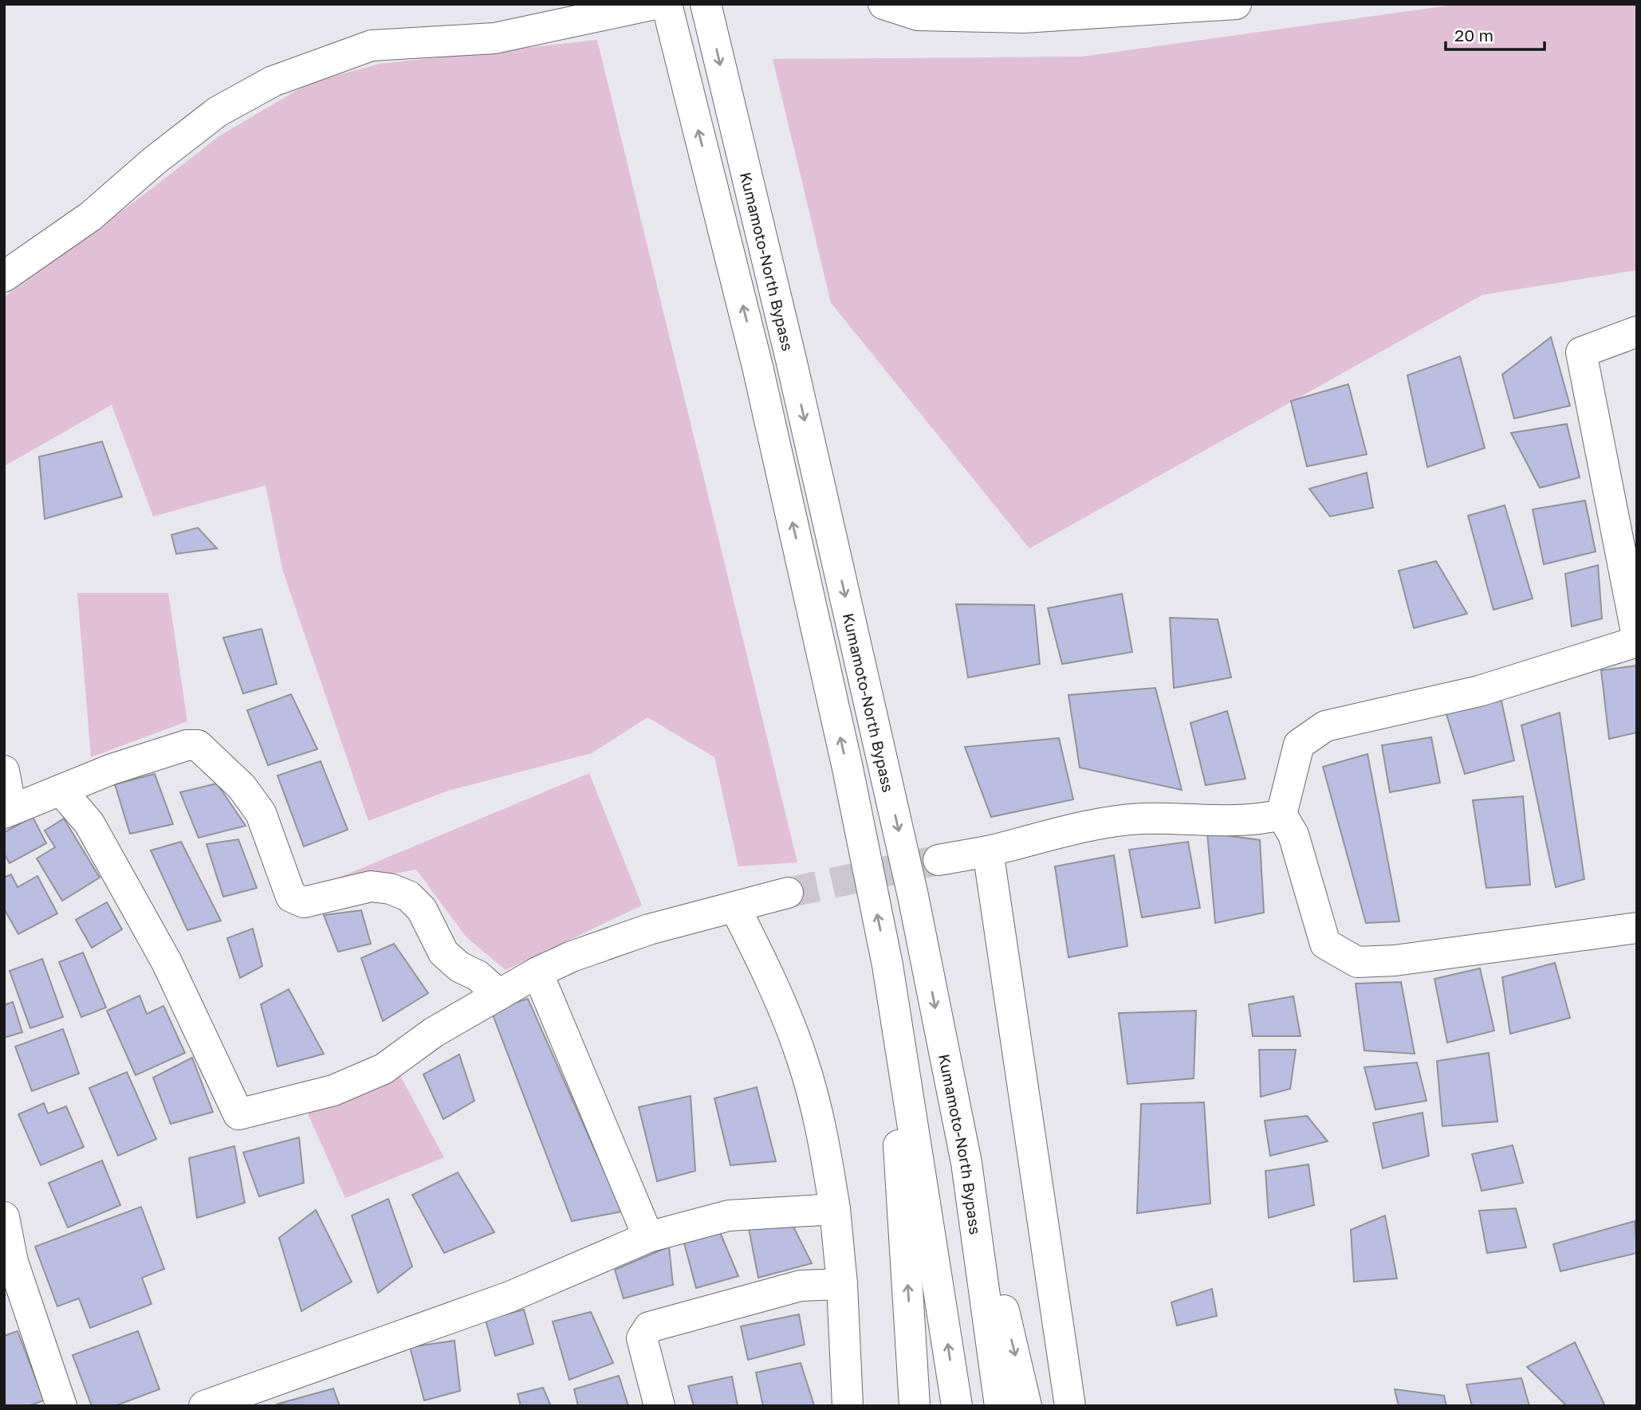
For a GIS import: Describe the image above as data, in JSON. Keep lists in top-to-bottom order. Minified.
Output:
{"streets":{"main road":["Kumamoto-North Bypass"]},"scale_bar":"20 m"}
